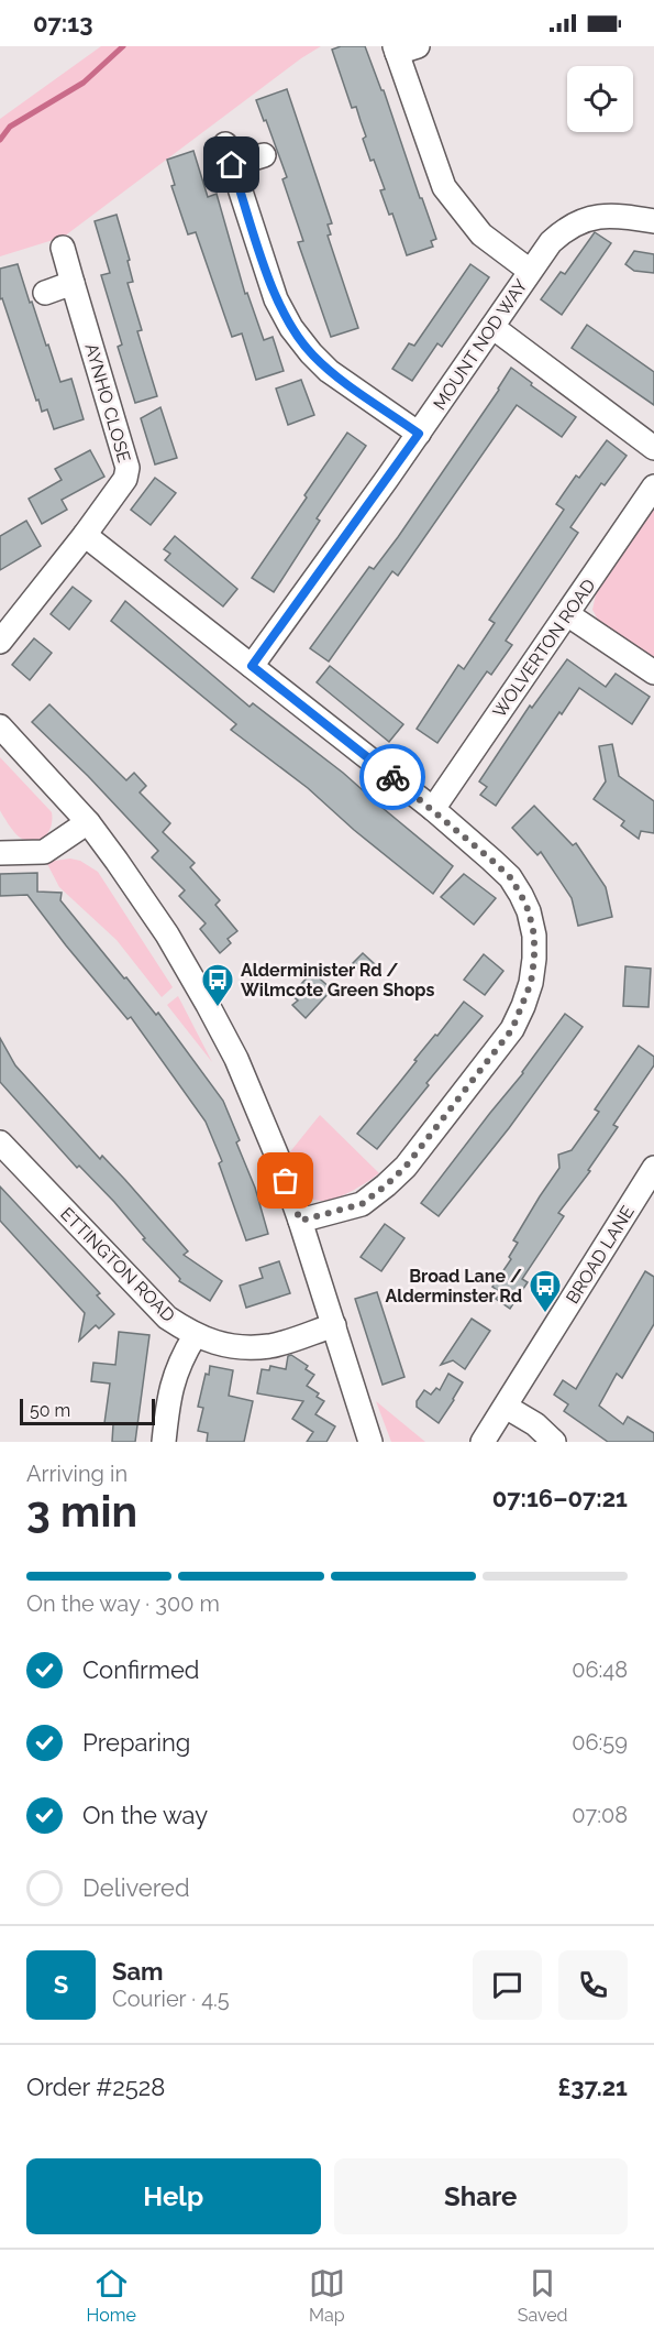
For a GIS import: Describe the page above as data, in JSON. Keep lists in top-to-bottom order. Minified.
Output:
{"streets":{"street":["MOUNT NOD WAY","AYNHO CLOSE","WOLVERTON ROAD","BROAD LANE","ETTINGTON ROAD"]},"places":{"bus stop":["Alderminister Rd / Wilmcote Green Shops","Broad Lane / Alderminster Rd"]},"scale_bar":"50 m","page":{"status":"07:13","scale":"50 m","heading":["3 min","Arriving in","07:16–07:21"],"panel":["Sam","Courier · 4.5","Order #2528","£37.21"],"bar":"On the way · 300 m","list":[["Confirmed","06:48"],["Preparing","06:59"],["On the way","07:08"],"Delivered"],"round":"S","buttons":["Help","Share"],"tabs":["Home","Map","Saved"]}}
